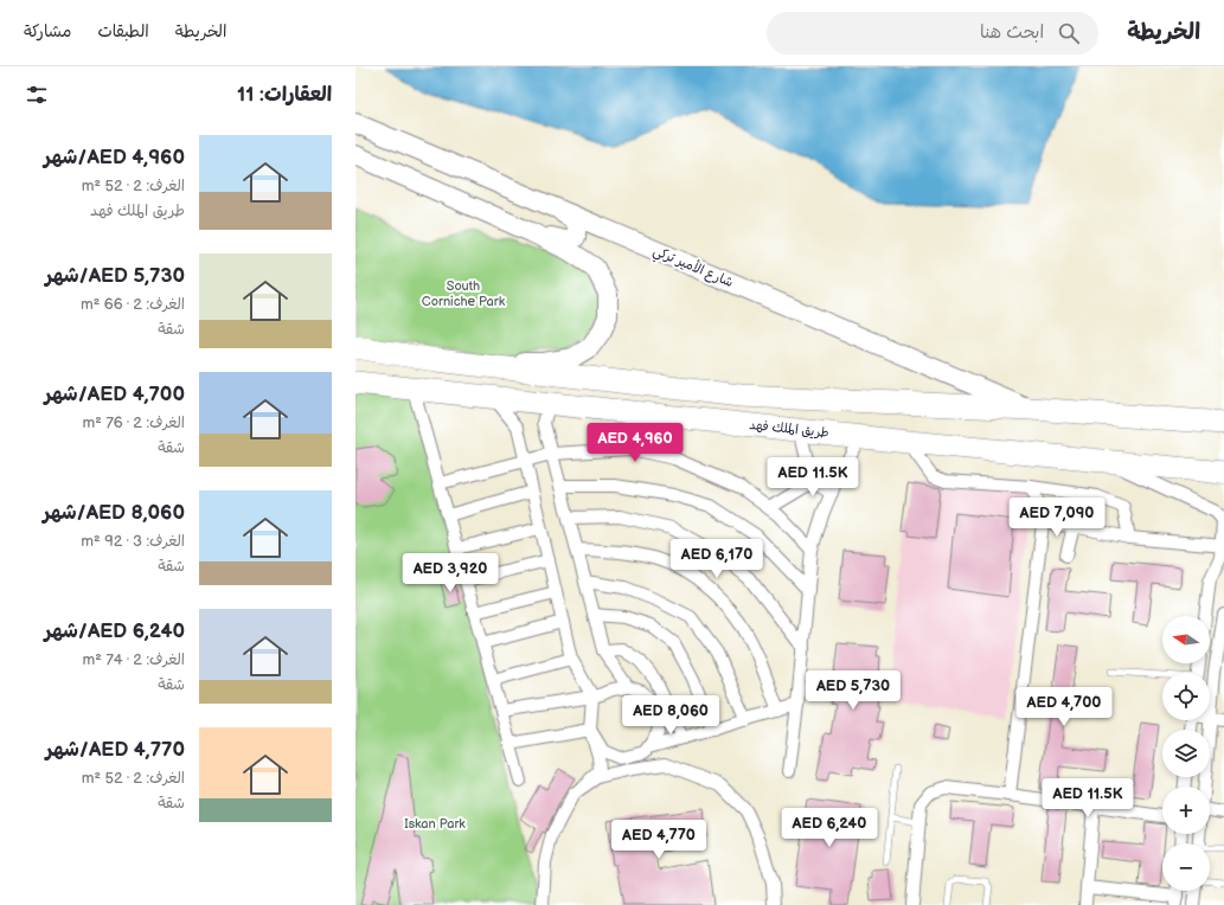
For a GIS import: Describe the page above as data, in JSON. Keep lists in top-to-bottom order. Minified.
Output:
{"streets":{"highway":["طريق الملك فهد"],"main road":["شارع الأمير تركي"]},"parks":["South Corniche Park","Iskan Park"],"north":"left","page":{"header":"الخريطة","search":"ابحث هنا","nav":["الخريطة","الطبقات","مشاركة"],"heading":"العقارات: 11","list":[{"name":"AED 4,960/شهر","note":"الغرف: 2 · 52 m² · طريق الملك فهد"},{"name":"AED 5,730/شهر","note":"الغرف: 2 · 66 m² · شقة"},{"name":"AED 4,700/شهر","note":"الغرف: 2 · 76 m² · شقة"},{"name":"AED 8,060/شهر","note":"الغرف: 3 · 92 m² · شقة"},{"name":"AED 6,240/شهر","note":"الغرف: 2 · 74 m² · شقة"},{"name":"AED 4,770/شهر","note":"الغرف: 2 · 52 m² · شقة"}],"price":["AED 4,960","AED 11.5K","AED 7,090","AED 6,170","AED 3,920","AED 5,730","AED 4,700","AED 8,060","AED 11.5K","AED 6,240","AED 4,770"],"map_buttons":["+","−"]}}
